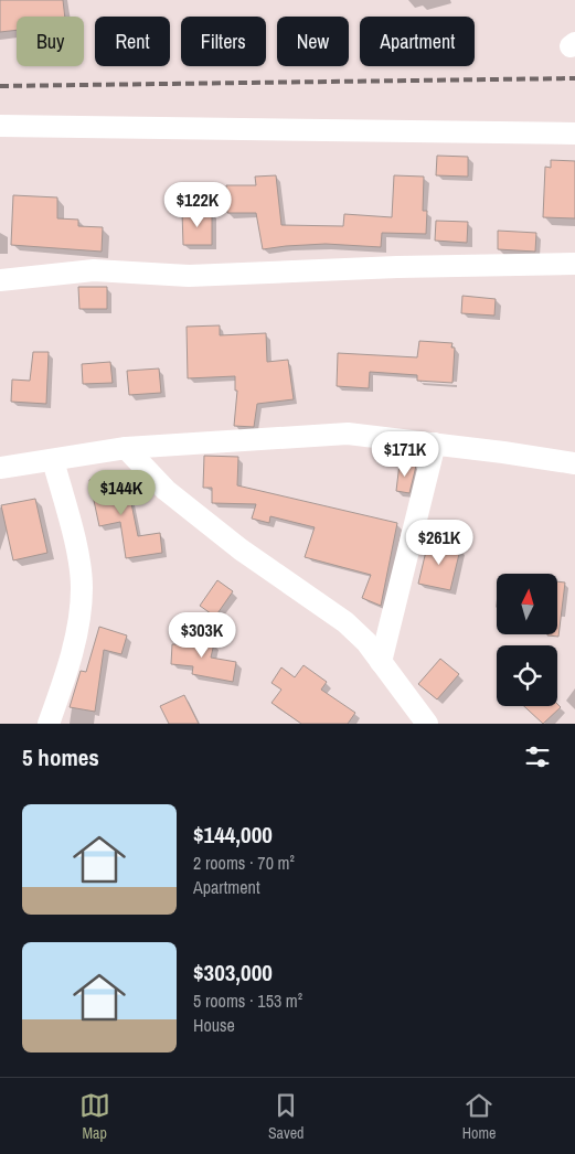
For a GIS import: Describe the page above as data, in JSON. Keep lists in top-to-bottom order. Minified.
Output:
{"north":"top","page":{"chip":["Buy","Rent","Filters","New","Apartment"],"price":["$122K","$171K","$144K","$261K","$303K"],"heading":"5 homes","list":[{"name":"$144,000","note":"2 rooms · 70 m² · Apartment"},{"name":"$303,000","note":"5 rooms · 153 m² · House"}],"tabs":["Map","Saved","Home"]}}
